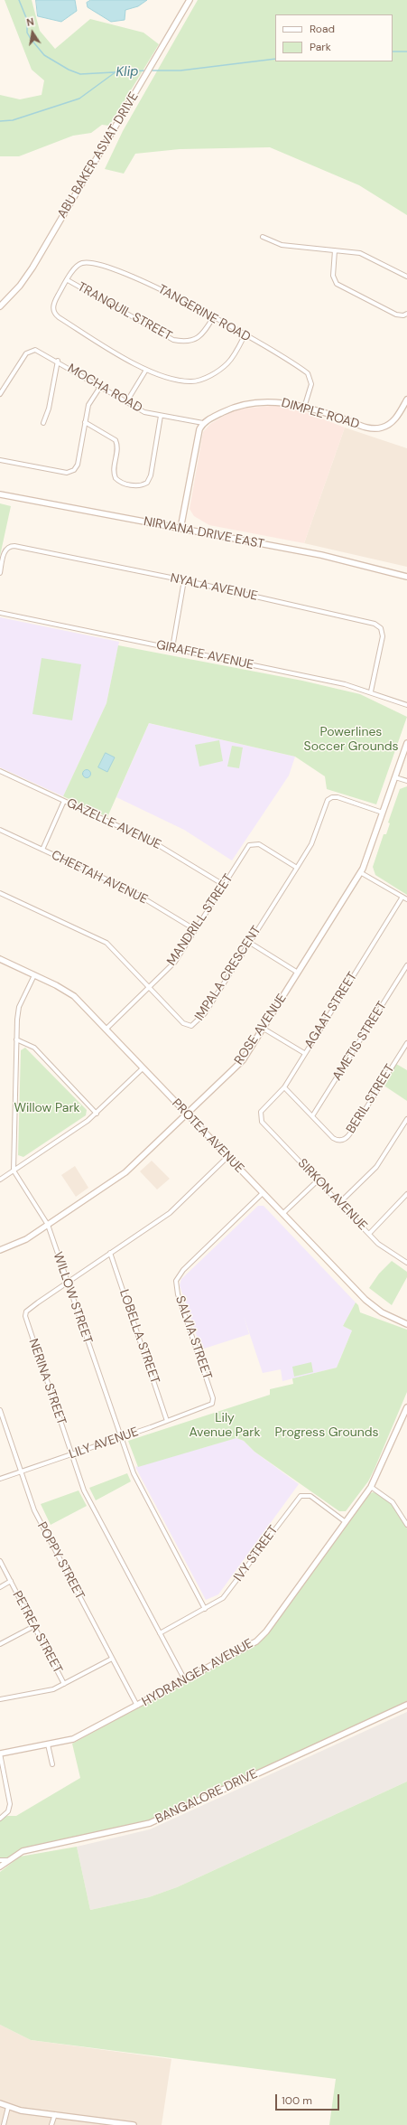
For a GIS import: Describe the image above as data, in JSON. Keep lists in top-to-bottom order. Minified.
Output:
{"streets":{"street":["ABU BAKER ASVAT DRIVE","TRANQUIL STREET","TANGERINE ROAD","MOCHA ROAD","DIMPLE ROAD","NIRVANA DRIVE EAST","NYALA AVENUE","GIRAFFE AVENUE","GAZELLE AVENUE","CHEETAH AVENUE","MANDRILL STREET","IMPALA CRESCENT","AGAAT STREET","ROSE AVENUE","AMETIS STREET","BERIL STREET","PROTEA AVENUE","SIRKON AVENUE","WILLOW STREET","LOBELLA STREET","SALVIA STREET","NERINA STREET","LILY AVENUE","IVY STREET","POPPY STREET","PETREA STREET","HYDRANGEA AVENUE","BANGALORE DRIVE"]},"crossings":[["TRANQUIL STREET","TANGERINE ROAD"],["TANGERINE ROAD","DIMPLE ROAD"],["MOCHA ROAD","DIMPLE ROAD"],["NYALA AVENUE","GIRAFFE AVENUE"],["GAZELLE AVENUE","MANDRILL STREET"],["CHEETAH AVENUE","MANDRILL STREET"],["MANDRILL STREET","IMPALA CRESCENT"],["MANDRILL STREET","PROTEA AVENUE"],["IMPALA CRESCENT","ROSE AVENUE"],["AGAAT STREET","BERIL STREET"],["AGAAT STREET","SIRKON AVENUE"],["ROSE AVENUE","PROTEA AVENUE"],["ROSE AVENUE","WILLOW STREET"],["AMETIS STREET","BERIL STREET"],["PROTEA AVENUE","SALVIA STREET"],["PROTEA AVENUE","NERINA STREET"],["WILLOW STREET","NERINA STREET"],["WILLOW STREET","LILY AVENUE"],["WILLOW STREET","IVY STREET"],["LOBELLA STREET","NERINA STREET"],["LOBELLA STREET","LILY AVENUE"],["SALVIA STREET","LILY AVENUE"],["NERINA STREET","LILY AVENUE"],["NERINA STREET","IVY STREET"],["NERINA STREET","HYDRANGEA AVENUE"],["LILY AVENUE","POPPY STREET"],["IVY STREET","HYDRANGEA AVENUE"],["POPPY STREET","HYDRANGEA AVENUE"]],"water":["Klip"],"parks":["Powerlines Soccer Grounds","Willow Park","Lily Avenue Park","Progress Grounds"],"legend":["Road","Park"],"scale_bar":"100 m","north":"top"}
